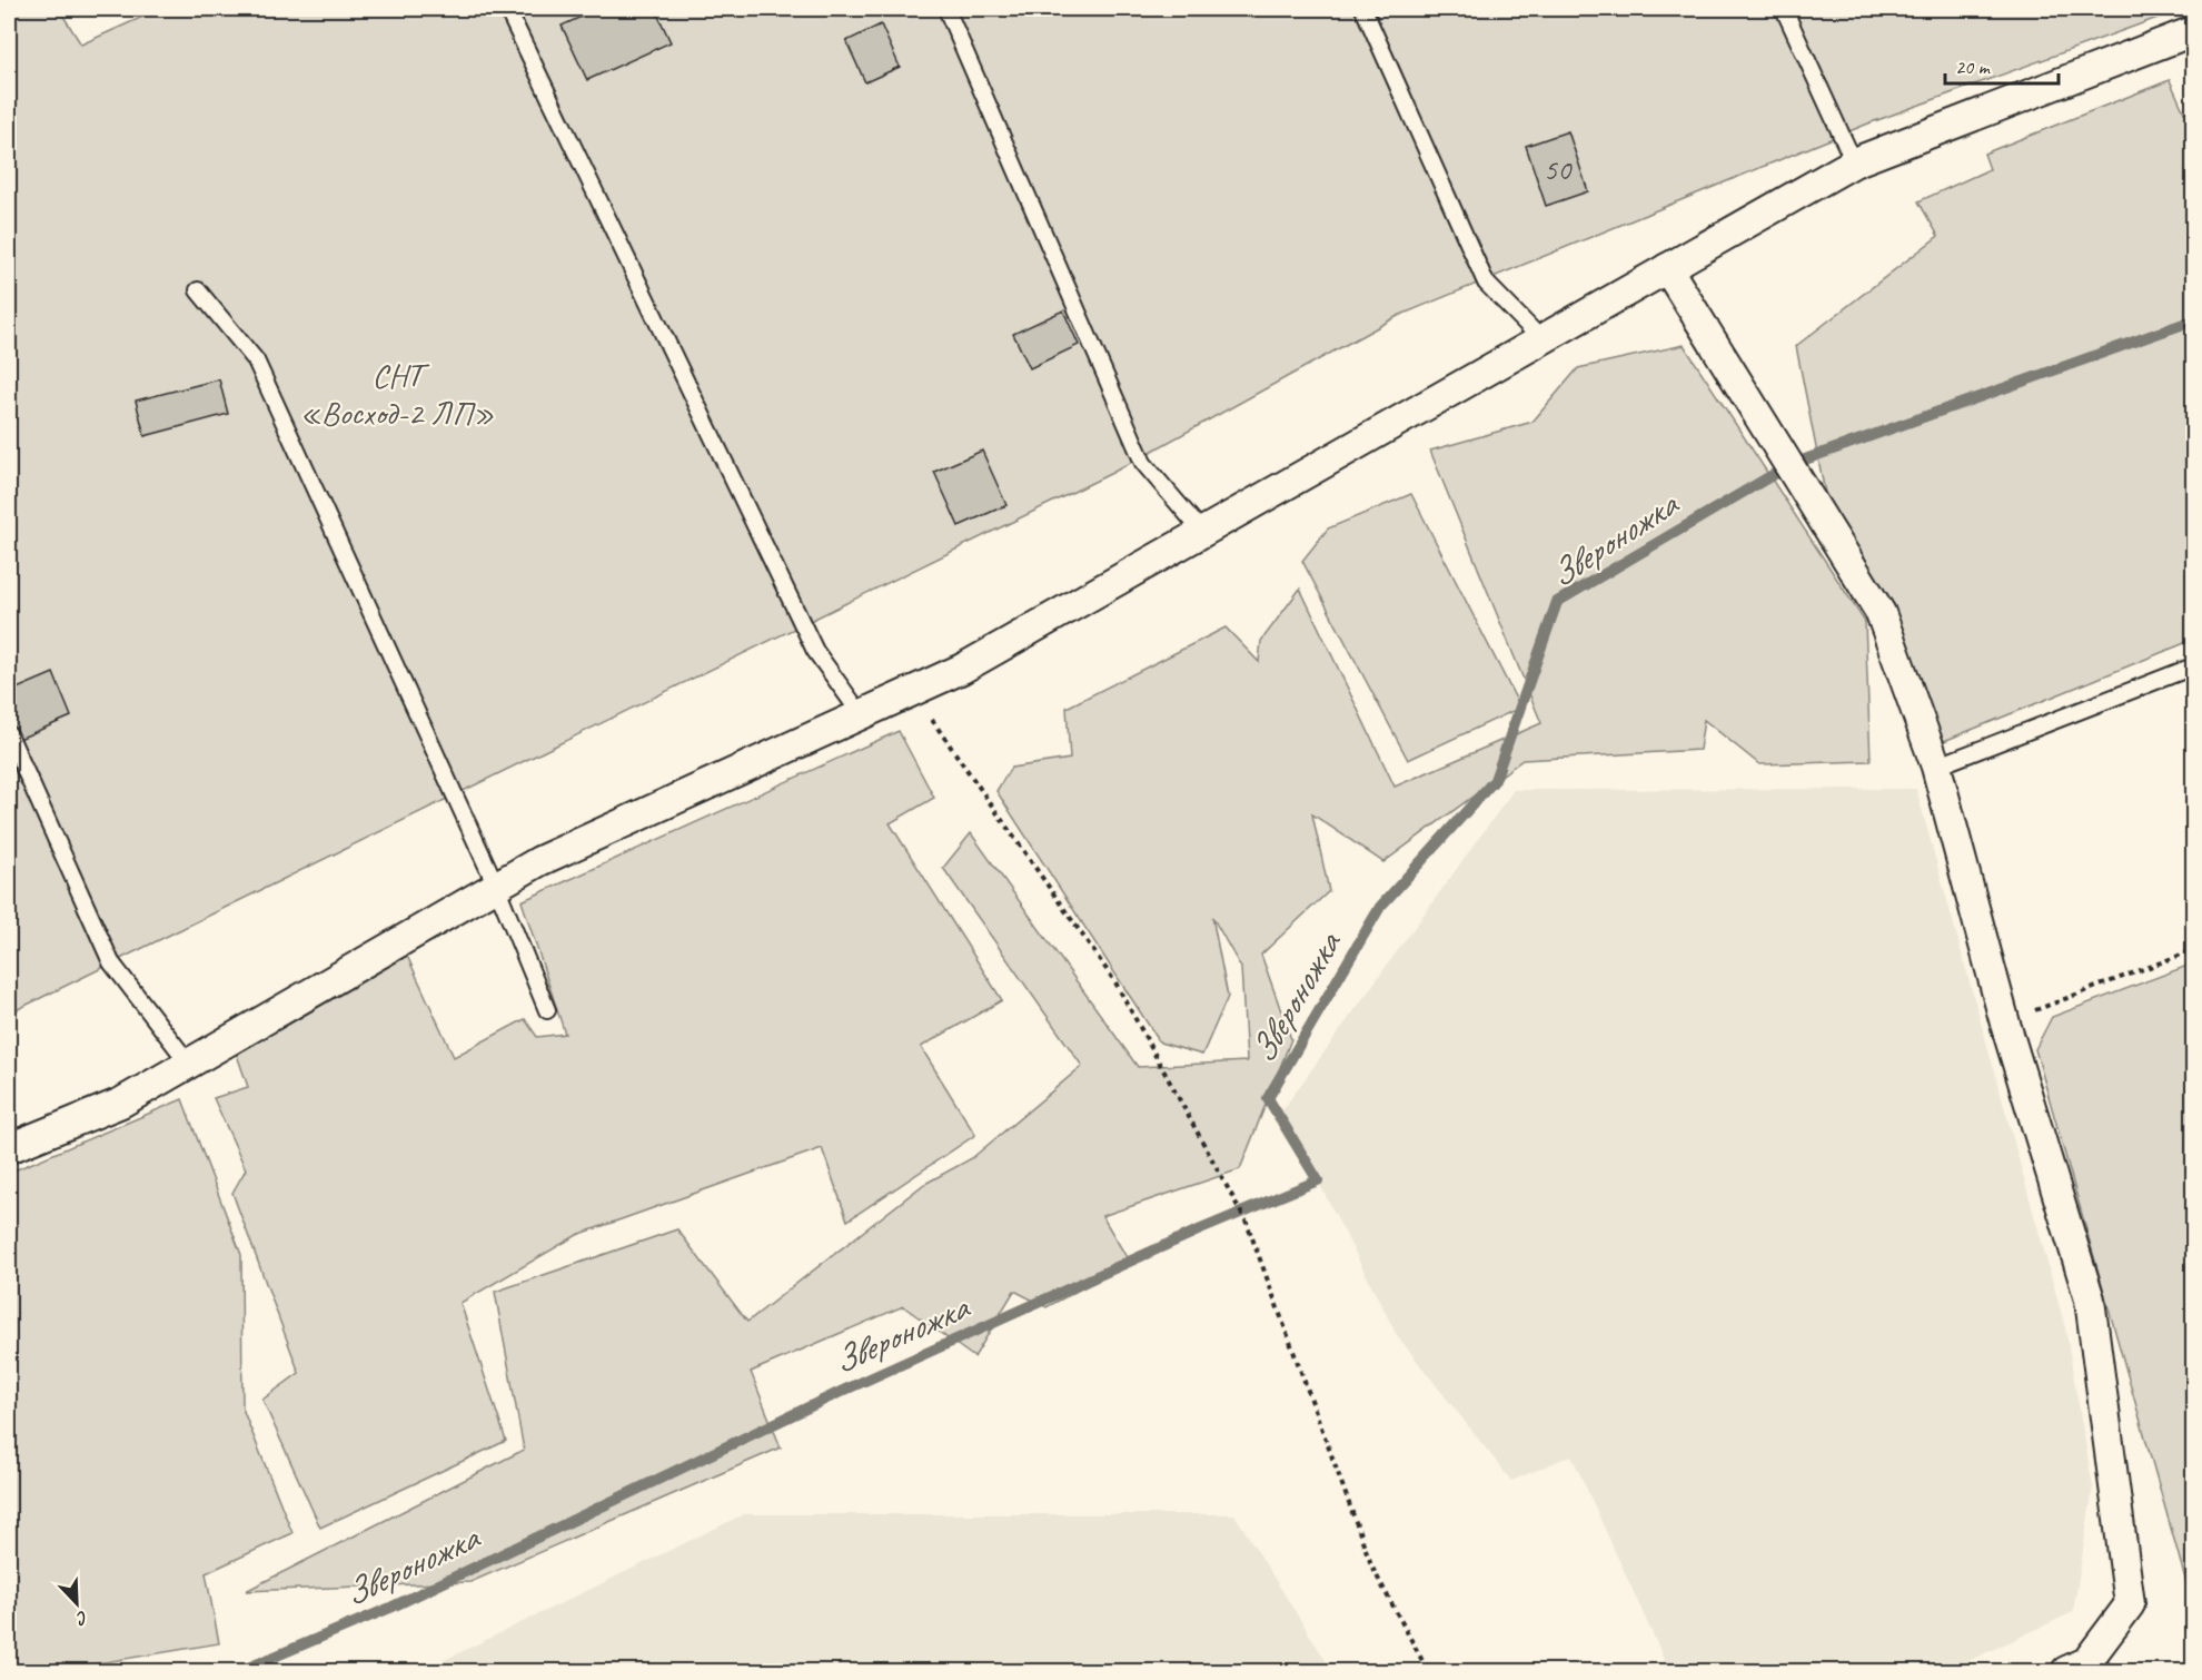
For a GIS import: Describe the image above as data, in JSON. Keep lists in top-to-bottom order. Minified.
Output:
{"water":["Звероножка"],"parks":["СНТ «Восход-2 ЛП»"],"house_numbers":["50"],"scale_bar":"20 m","north":"bottom right"}
